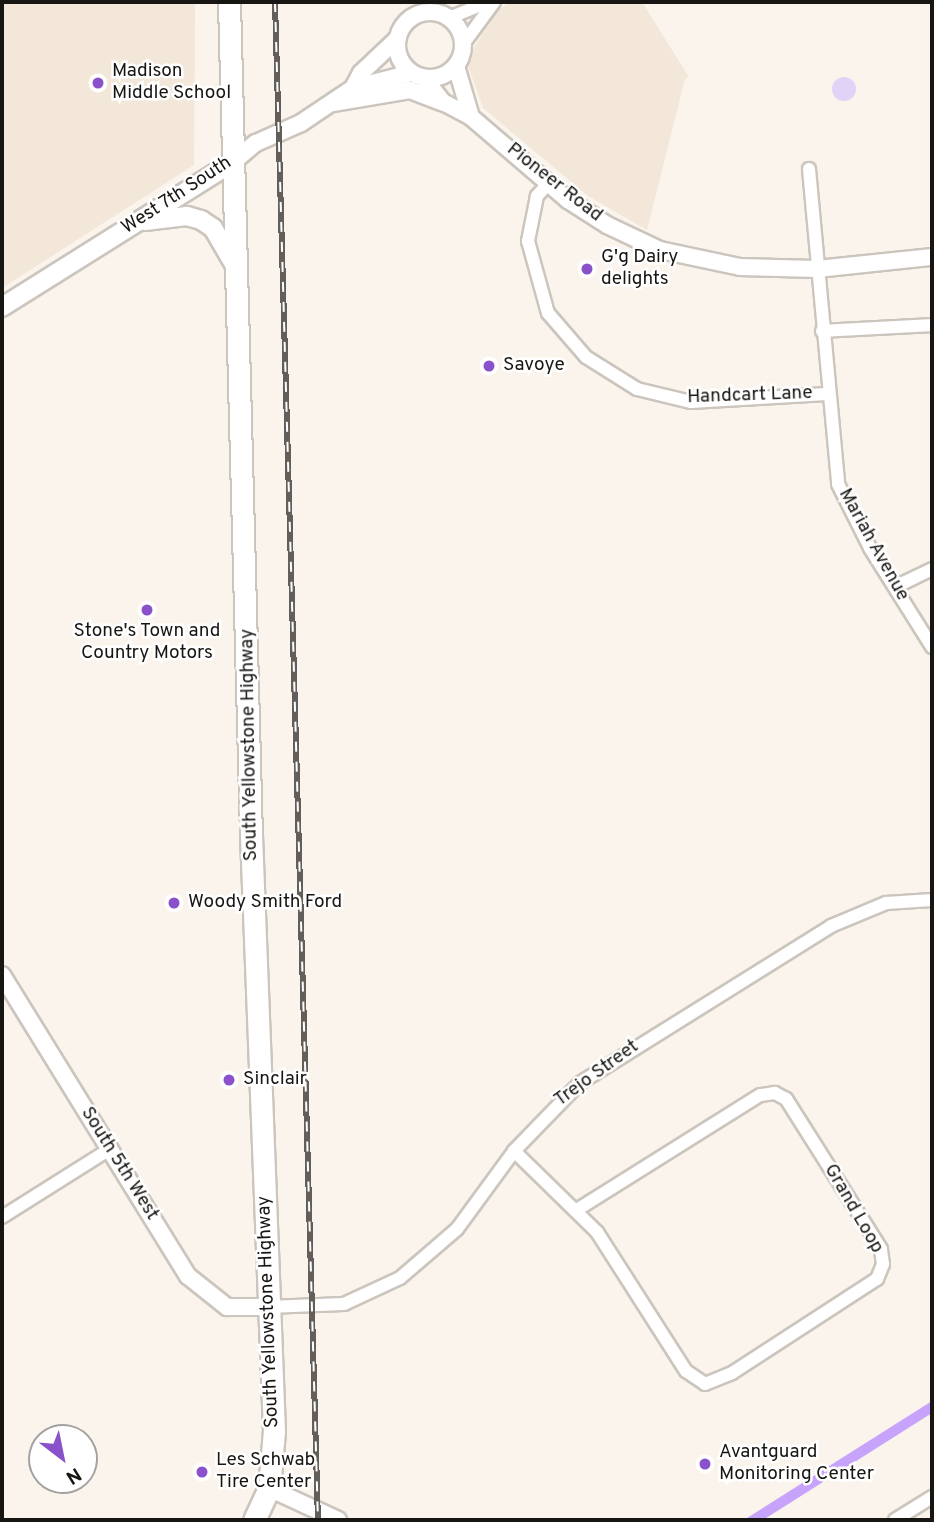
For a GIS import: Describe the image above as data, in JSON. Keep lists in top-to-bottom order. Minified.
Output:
{"streets":{"main road":["West 7th South","South Yellowstone Highway"],"street":["Pioneer Road","Handcart Lane","Mariah Avenue","Trejo Street","South 5th West","Grand Loop"]},"crossings":[["Pioneer Road","West 7th South"],["Pioneer Road","Handcart Lane"],["Pioneer Road","Mariah Avenue"],["West 7th South","South Yellowstone Highway"],["Handcart Lane","Mariah Avenue"],["South Yellowstone Highway","Trejo Street"],["South Yellowstone Highway","South 5th West"],["Trejo Street","South 5th West"],["Trejo Street","Grand Loop"]],"places":["Madison Middle School","G'g Dairy delights","Savoye","Stone's Town and Country Motors","Woody Smith Ford","Sinclair","Avantguard Monitoring Center","Les Schwab Tire Center"],"north":"bottom right"}
